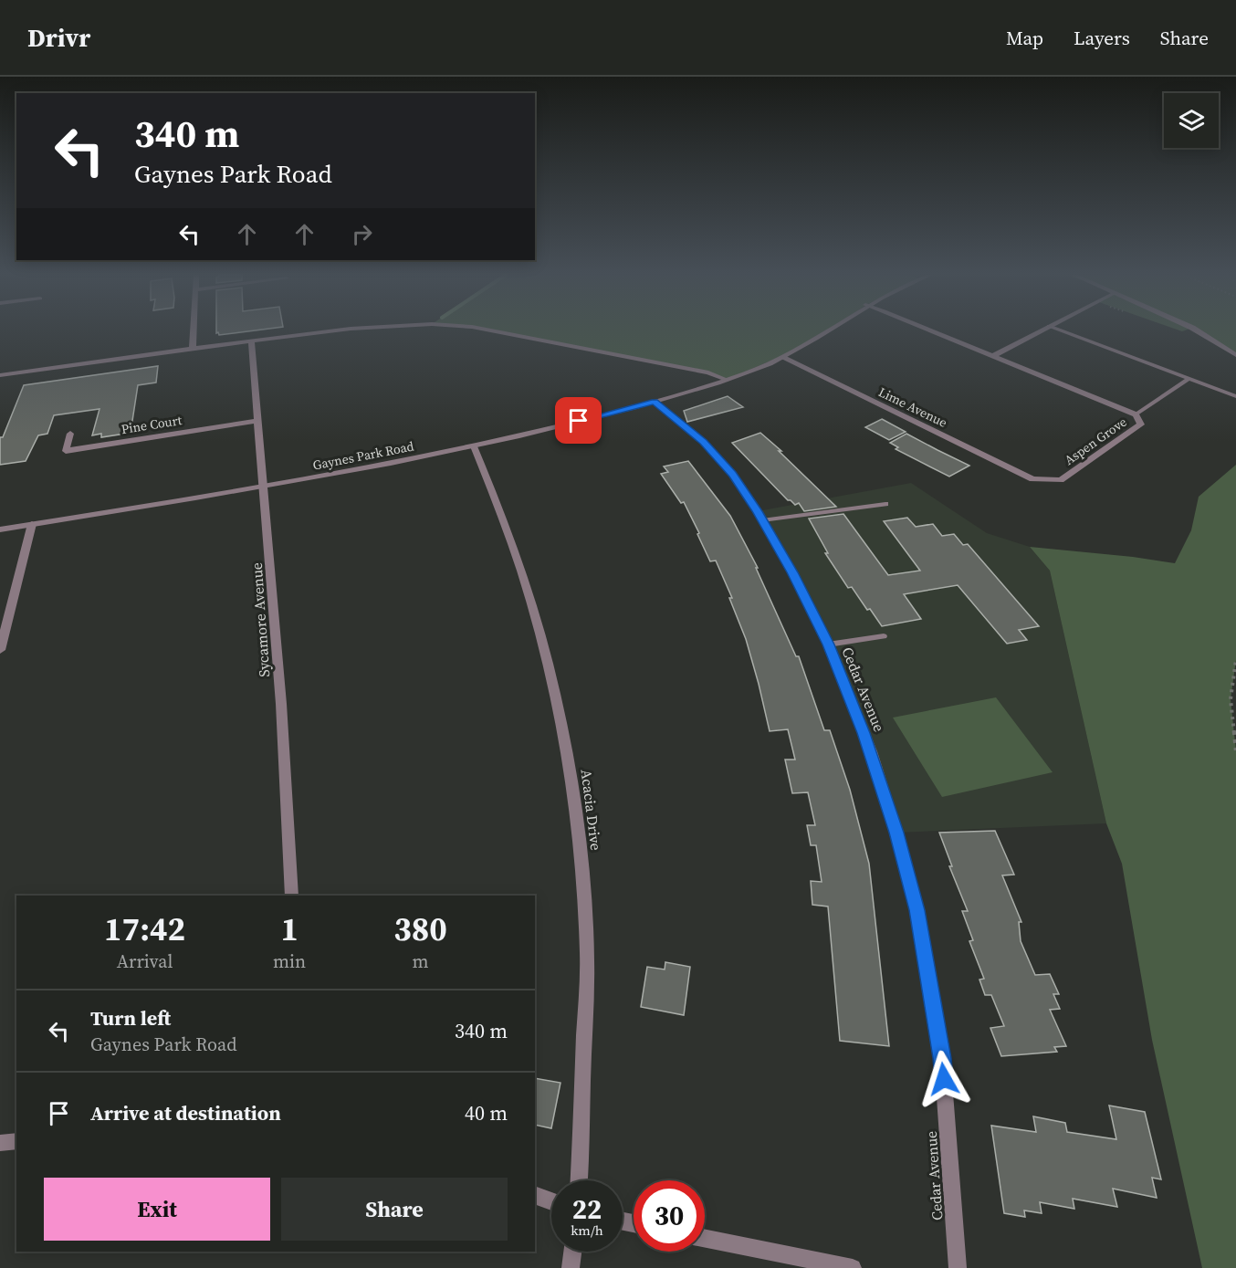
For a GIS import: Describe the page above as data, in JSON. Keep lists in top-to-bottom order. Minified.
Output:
{"streets":{"street":["Lime Avenue","Pine Court","Aspen Grove","Gaynes Park Road","Sycamore Avenue","Cedar Avenue","Acacia Drive"]},"crossings":[["Lime Avenue","Aspen Grove"],["Lime Avenue","Gaynes Park Road"],["Pine Court","Sycamore Avenue"],["Gaynes Park Road","Sycamore Avenue"],["Gaynes Park Road","Cedar Avenue"],["Gaynes Park Road","Acacia Drive"]],"page":{"header":"Drivr","nav":["Map","Layers","Share"],"turn":["340 m","Gaynes Park Road"],"eta":["17:42","Arrival","1","min","380","m"],"list":[{"name":"Turn left","note":"Gaynes Park Road","value":"340 m"},{"name":"Arrive at destination","value":"40 m"}],"buttons":["Exit","Share"],"speed":"22 km/h","limit":"30"}}
